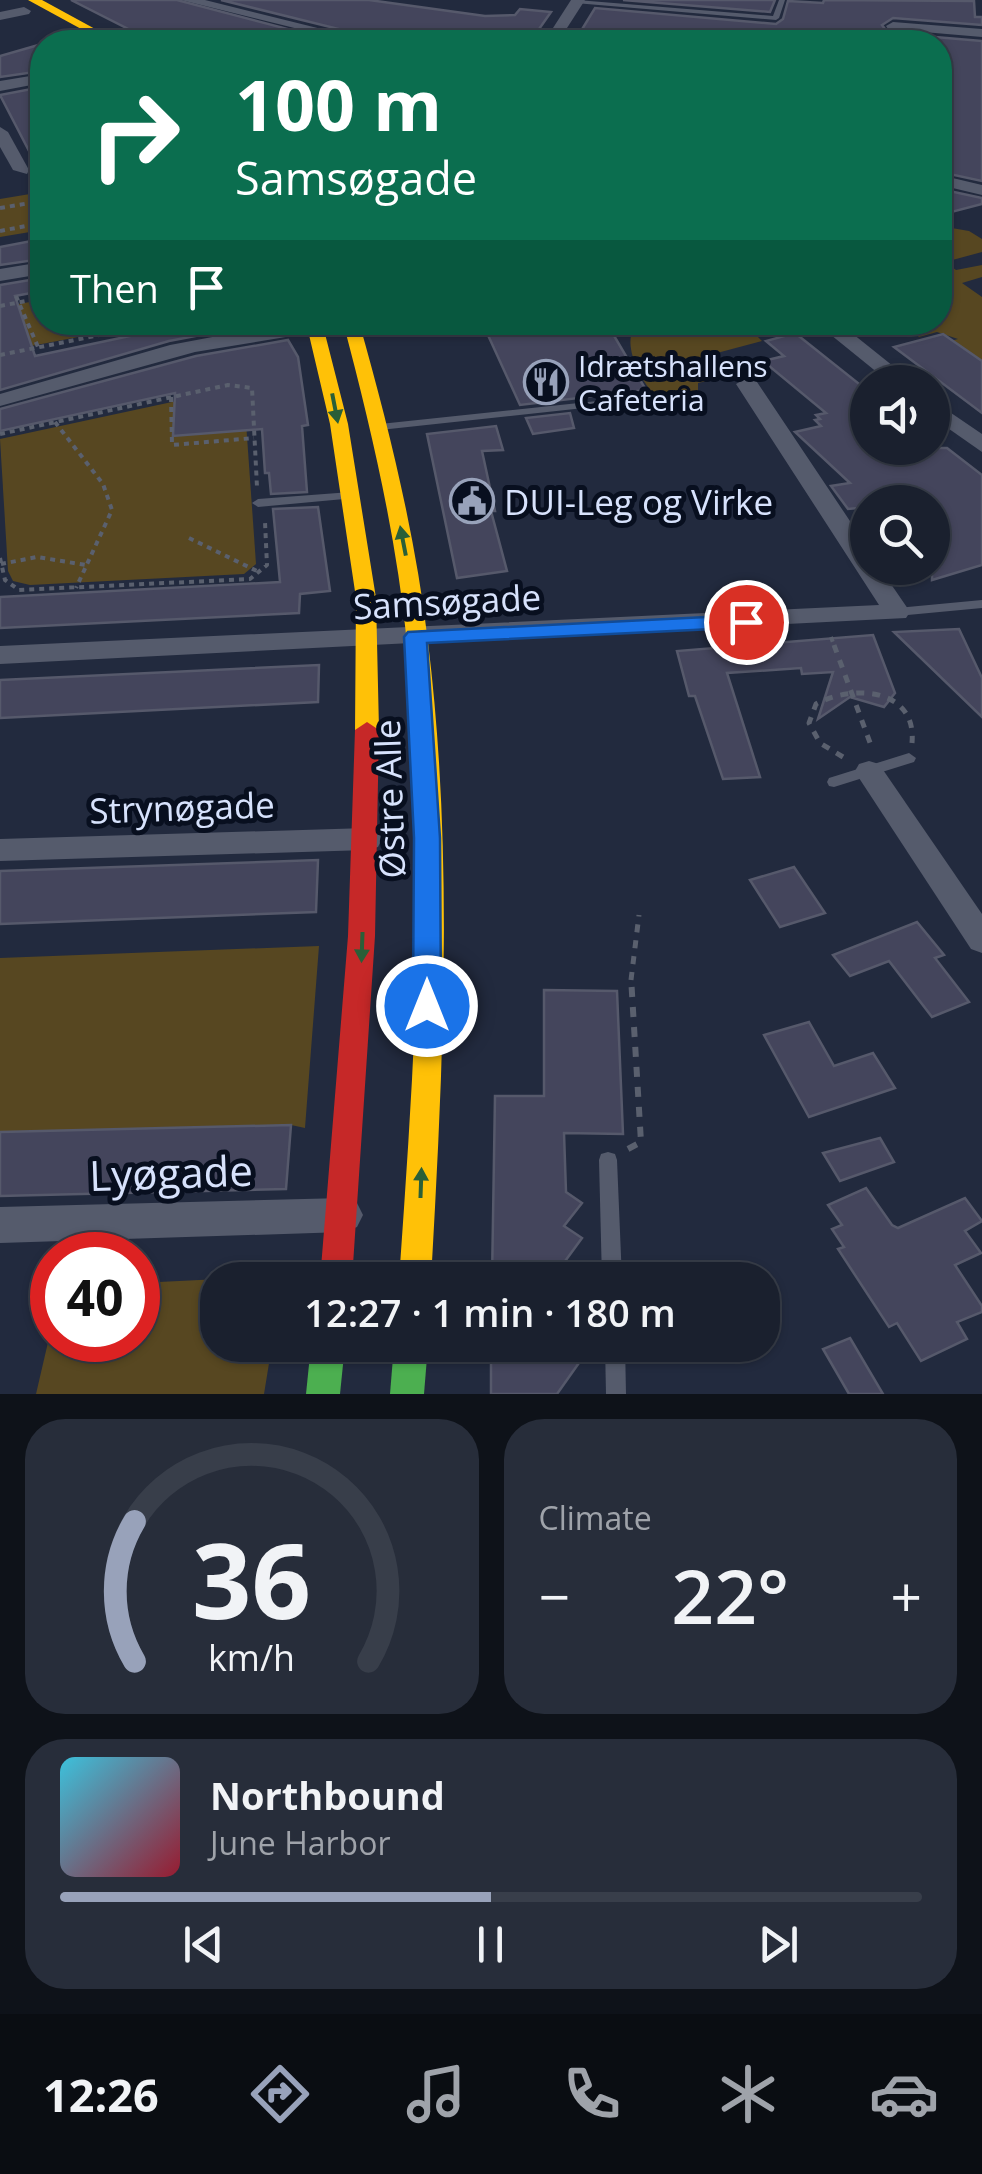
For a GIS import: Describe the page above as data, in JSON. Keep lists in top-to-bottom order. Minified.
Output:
{"streets":{"street":["Samsøgade","Østre Alle","Strynøgade","Lyøgade"]},"crossings":[["Samsøgade","Østre Alle"],["Østre Alle","Strynøgade"],["Østre Alle","Lyøgade"]],"places":{"restaurant":["Idrætshallens Cafeteria"],"public building":["DUI-Leg og Virke"]},"page":{"turn":["100 m","Samsøgade"],"then":"Then","limit":"40","trip":"12:27 · 1 min · 180 m","tile":"Climate","heat":["−","22°","+"],"song":["Northbound","June Harbor"],"tabs":"12:26","gauge":["36","km/h"]}}
